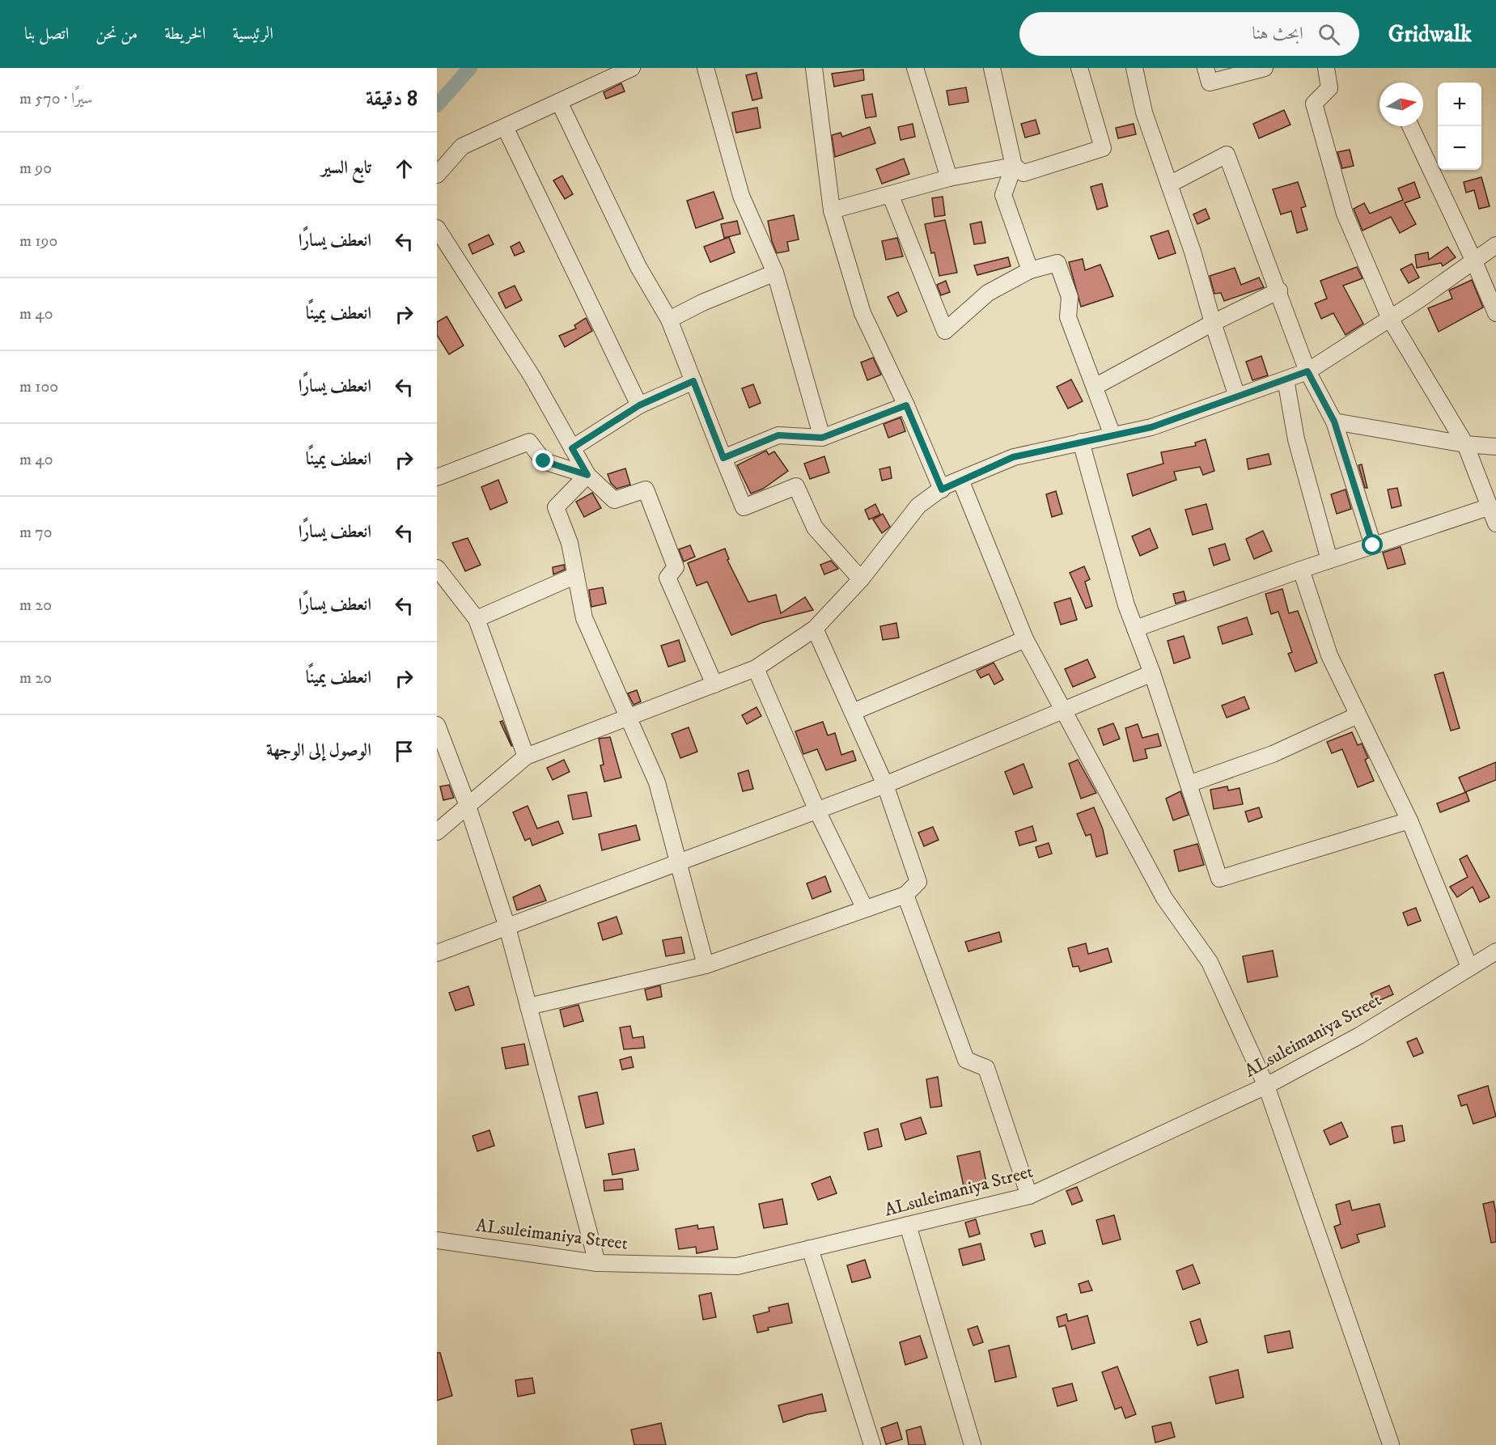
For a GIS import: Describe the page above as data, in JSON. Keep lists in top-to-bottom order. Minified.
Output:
{"streets":{"street":["ALsuleimaniya Street"]},"north":"right","page":{"header":"Gridwalk","search":"ابحث هنا","nav":["الرئيسية","الخريطة","من نحن","اتصل بنا"],"heading":["8 دقيقة","سيرًا · 570 m"],"map_buttons":["+","−"],"list":[["تابع السير","90 m"],["انعطف يسارًا","190 m"],["انعطف يمينًا","40 m"],["انعطف يسارًا","100 m"],["انعطف يمينًا","40 m"],["انعطف يسارًا","70 m"],["انعطف يسارًا","20 m"],["انعطف يمينًا","20 m"],"الوصول إلى الوجهة"]}}
